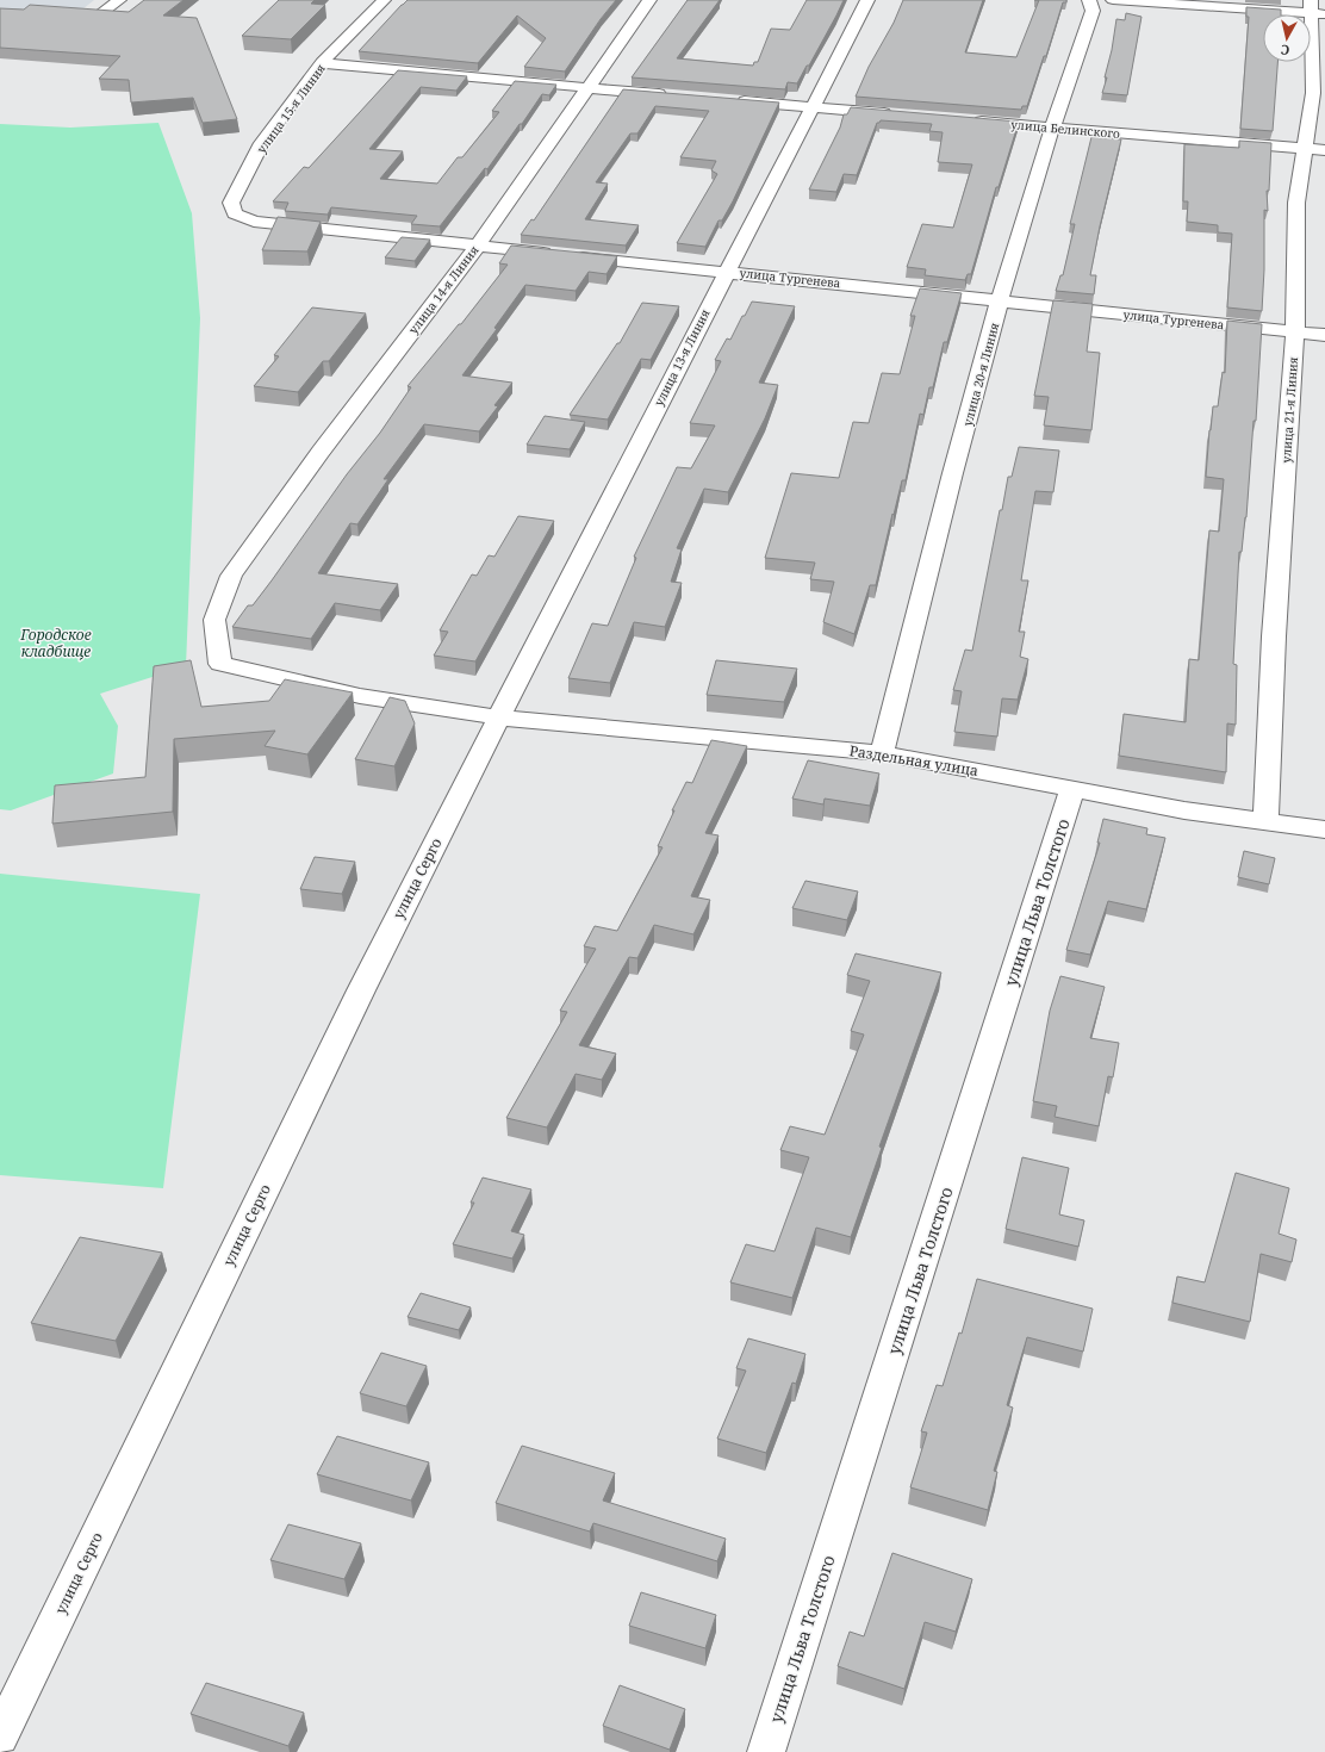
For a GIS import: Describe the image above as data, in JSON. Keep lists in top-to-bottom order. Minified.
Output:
{"streets":{"street":["улица 15-я Линия","улица Белинского","улица Тургенева","улица 14-я Линия","улица 13-я Линия","улица 20-я Линия","улица 21-я Линия","Раздельная улица","улица Серго","улица Льва Толстого"]},"crossings":[["улица 15-я Линия","улица Тургенева"],["улица Белинского","улица 20-я Линия"],["улица Белинского","улица 21-я Линия"],["улица Тургенева","улица 14-я Линия"],["улица Тургенева","улица 13-я Линия"],["улица Тургенева","улица 20-я Линия"],["улица Тургенева","улица 21-я Линия"],["улица 14-я Линия","улица 13-я Линия"],["улица 14-я Линия","Раздельная улица"],["улица 14-я Линия","улица Серго"],["улица 13-я Линия","Раздельная улица"],["улица 13-я Линия","улица Серго"],["улица 20-я Линия","Раздельная улица"],["улица 21-я Линия","Раздельная улица"],["Раздельная улица","улица Серго"],["Раздельная улица","улица Льва Толстого"]],"parks":["Городское кладбище"],"north":"bottom"}
